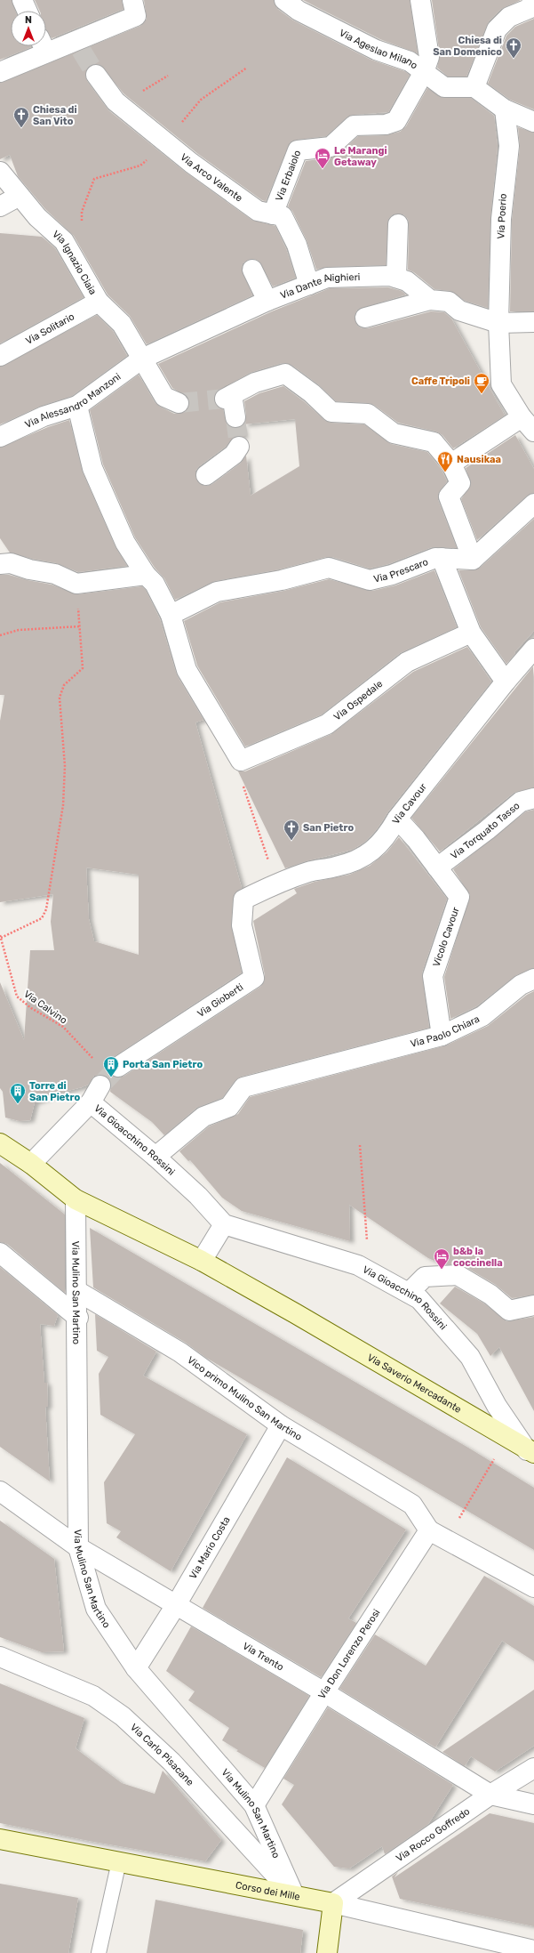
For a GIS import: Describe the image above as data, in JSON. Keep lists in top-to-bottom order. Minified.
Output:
{"streets":{"street":["Via Ageslao Milano","Via Arco Valente","Via Erbaiolo","Via Poerio","Via Ignazio Ciaia","Via Dante Alighieri","Via Solitario","Via Alessandro Manzoni","Via Prescaro","Via Ospedale","Via Cavour","Via Torquato Tasso","Vicolo Cavour","Via Gioberti","Via Paolo Chiara","Via Gioacchino Rossini","Via Mulino San Martino","Via Saverio Mercadante","Vico primo Mulino San Martino","Via Mario Costa","Via Don Lorenzo Perosi","Via Trento","Via Carlo Pisacane","Via Rocco Goffredo","Corso dei Mille"],"path":["Via Calvino"]},"crossings":[["Via Ageslao Milano","Via Erbaiolo"],["Via Arco Valente","Via Erbaiolo"],["Via Arco Valente","Via Dante Alighieri"],["Via Ignazio Ciaia","Via Dante Alighieri"],["Via Ignazio Ciaia","Via Solitario"],["Via Ignazio Ciaia","Via Alessandro Manzoni"],["Via Dante Alighieri","Via Alessandro Manzoni"],["Via Cavour","Via Gioberti"],["Via Torquato Tasso","Vicolo Cavour"],["Vicolo Cavour","Via Paolo Chiara"],["Via Paolo Chiara","Via Gioacchino Rossini"],["Via Gioacchino Rossini","Via Saverio Mercadante"],["Via Mulino San Martino","Vico primo Mulino San Martino"],["Via Mulino San Martino","Via Mario Costa"],["Via Mulino San Martino","Via Don Lorenzo Perosi"],["Via Mulino San Martino","Via Trento"],["Via Mulino San Martino","Via Carlo Pisacane"],["Via Mulino San Martino","Corso dei Mille"],["Vico primo Mulino San Martino","Via Mario Costa"],["Vico primo Mulino San Martino","Via Don Lorenzo Perosi"],["Via Mario Costa","Via Trento"],["Via Don Lorenzo Perosi","Via Trento"],["Via Trento","Via Rocco Goffredo"],["Via Carlo Pisacane","Corso dei Mille"],["Via Rocco Goffredo","Corso dei Mille"]],"places":{"church":["Chiesa di San Domenico","Chiesa di San Vito","San Pietro"],"hotel":["Le Marangi Getaway","b&b la coccinella"],"cafe":["Caffe Tripoli"],"restaurant":["Nausikaa"],"building":["Porta San Pietro","Torre di San Pietro"]},"north":"top"}
